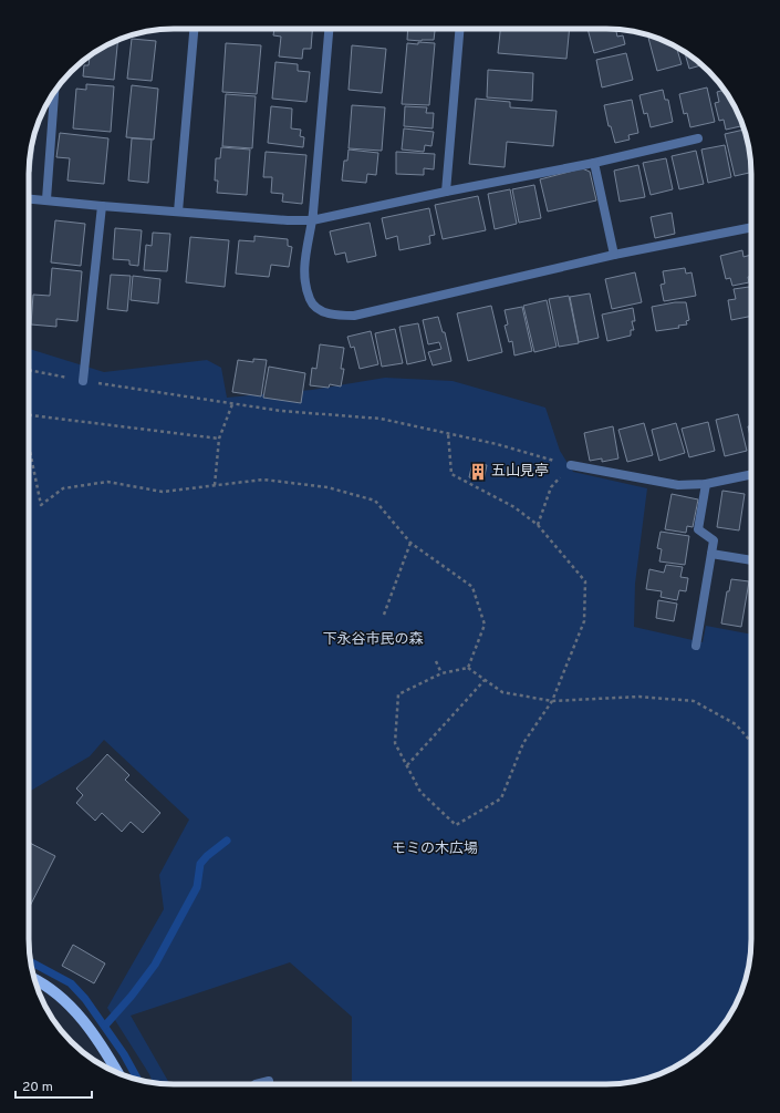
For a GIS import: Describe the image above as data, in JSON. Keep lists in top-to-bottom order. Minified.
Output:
{"parks":["下永谷市民の森","モミの木広場"],"places":{"building":["五山見亭"]},"scale_bar":"20 m"}
